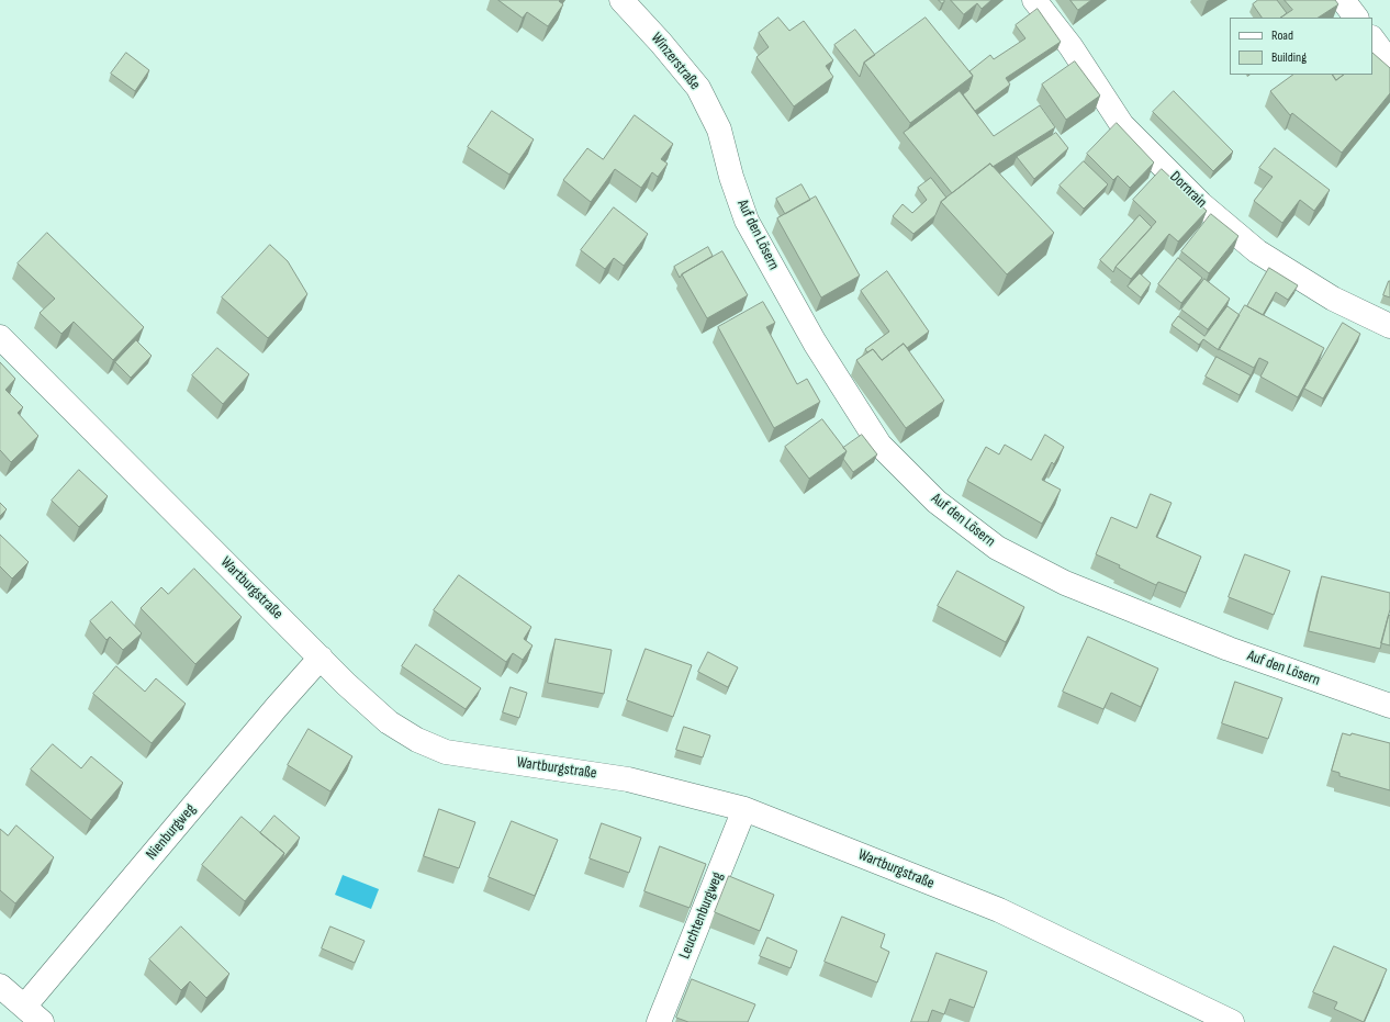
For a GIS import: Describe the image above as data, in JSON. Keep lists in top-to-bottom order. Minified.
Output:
{"streets":{"street":["Winzerstraße","Dornrain","Auf den Lösern","Wartburgstraße","Nienburgweg","Leuchtenburgweg"]},"crossings":[["Winzerstraße","Auf den Lösern"],["Wartburgstraße","Nienburgweg"],["Wartburgstraße","Leuchtenburgweg"]],"legend":["Road","Building"]}
